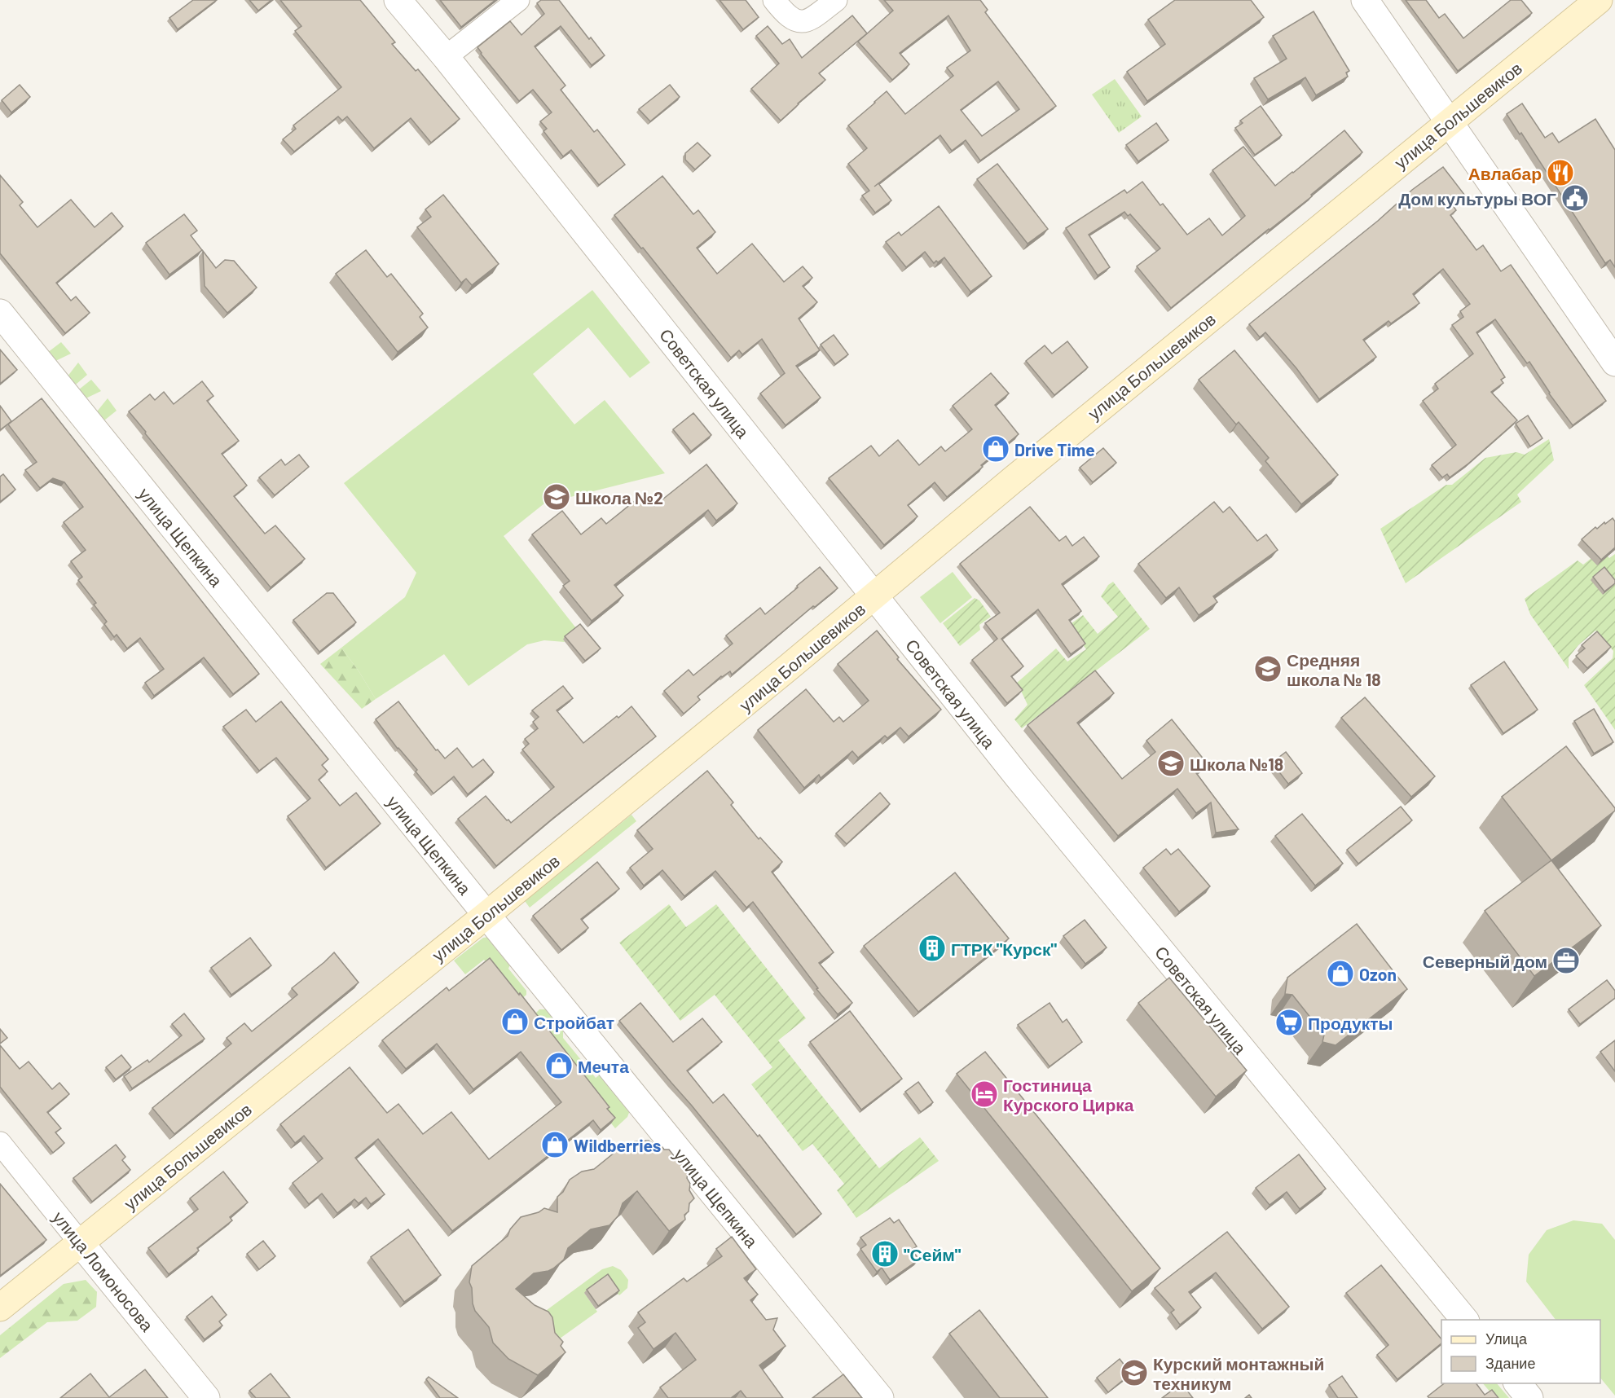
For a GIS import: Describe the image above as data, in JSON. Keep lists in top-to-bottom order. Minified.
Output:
{"streets":{"main road":["улица Большевиков"],"street":["Советская улица","улица Щепкина","улица Ломоносова"]},"crossings":[["улица Большевиков","Советская улица"],["улица Большевиков","улица Щепкина"],["улица Большевиков","улица Ломоносова"]],"places":{"restaurant":["Авлабар"],"public building":["Дом культуры ВОГ"],"shop":["Drive Time","Ozon","Стройбат","Мечта","Wildberries"],"school or university":["Школа №2","Средняя школа № 18","Школа №18","Курский монтажный техникум"],"building":["ГТРК \"Курск\"","\"Сейм\""],"office":["Северный дом"],"supermarket":["Продукты"],"hotel":["Гостиница Курского Цирка"]},"legend":["Улица","Здание"]}
